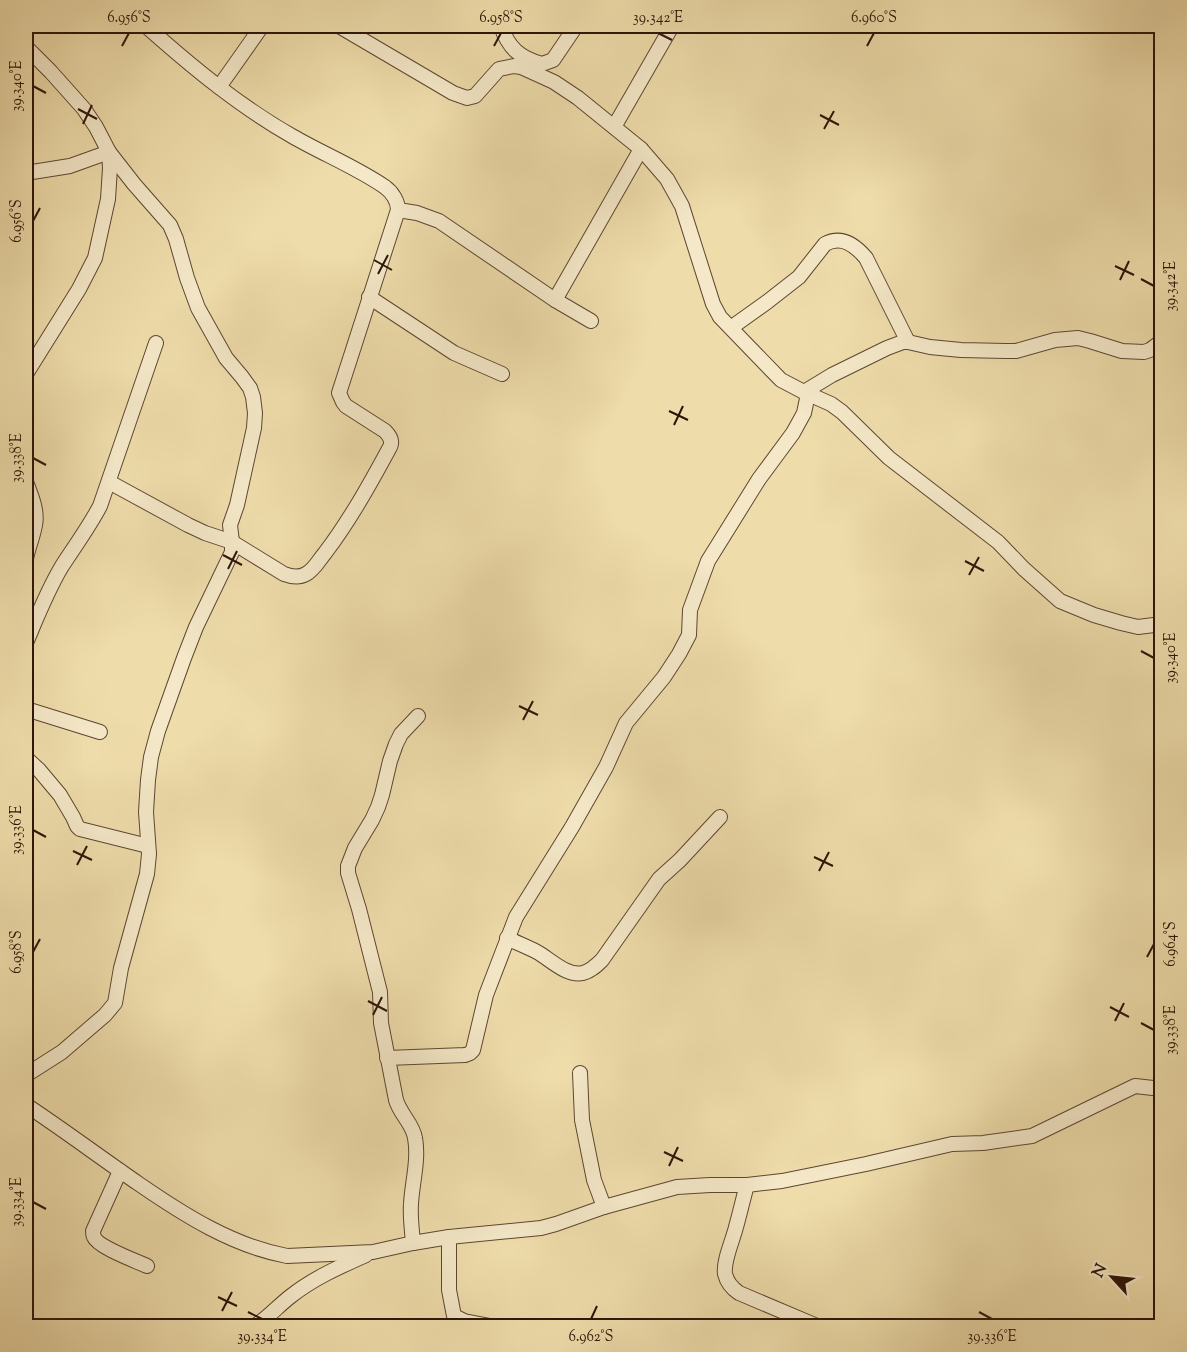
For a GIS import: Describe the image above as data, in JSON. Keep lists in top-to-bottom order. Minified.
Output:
{"north":"top left","coordinates":["6.956°S","6.958°S","39.342°E","6.960°S","39.340°E","39.338°E","39.336°E","6.964°S","39.334°E","6.962°S"]}
